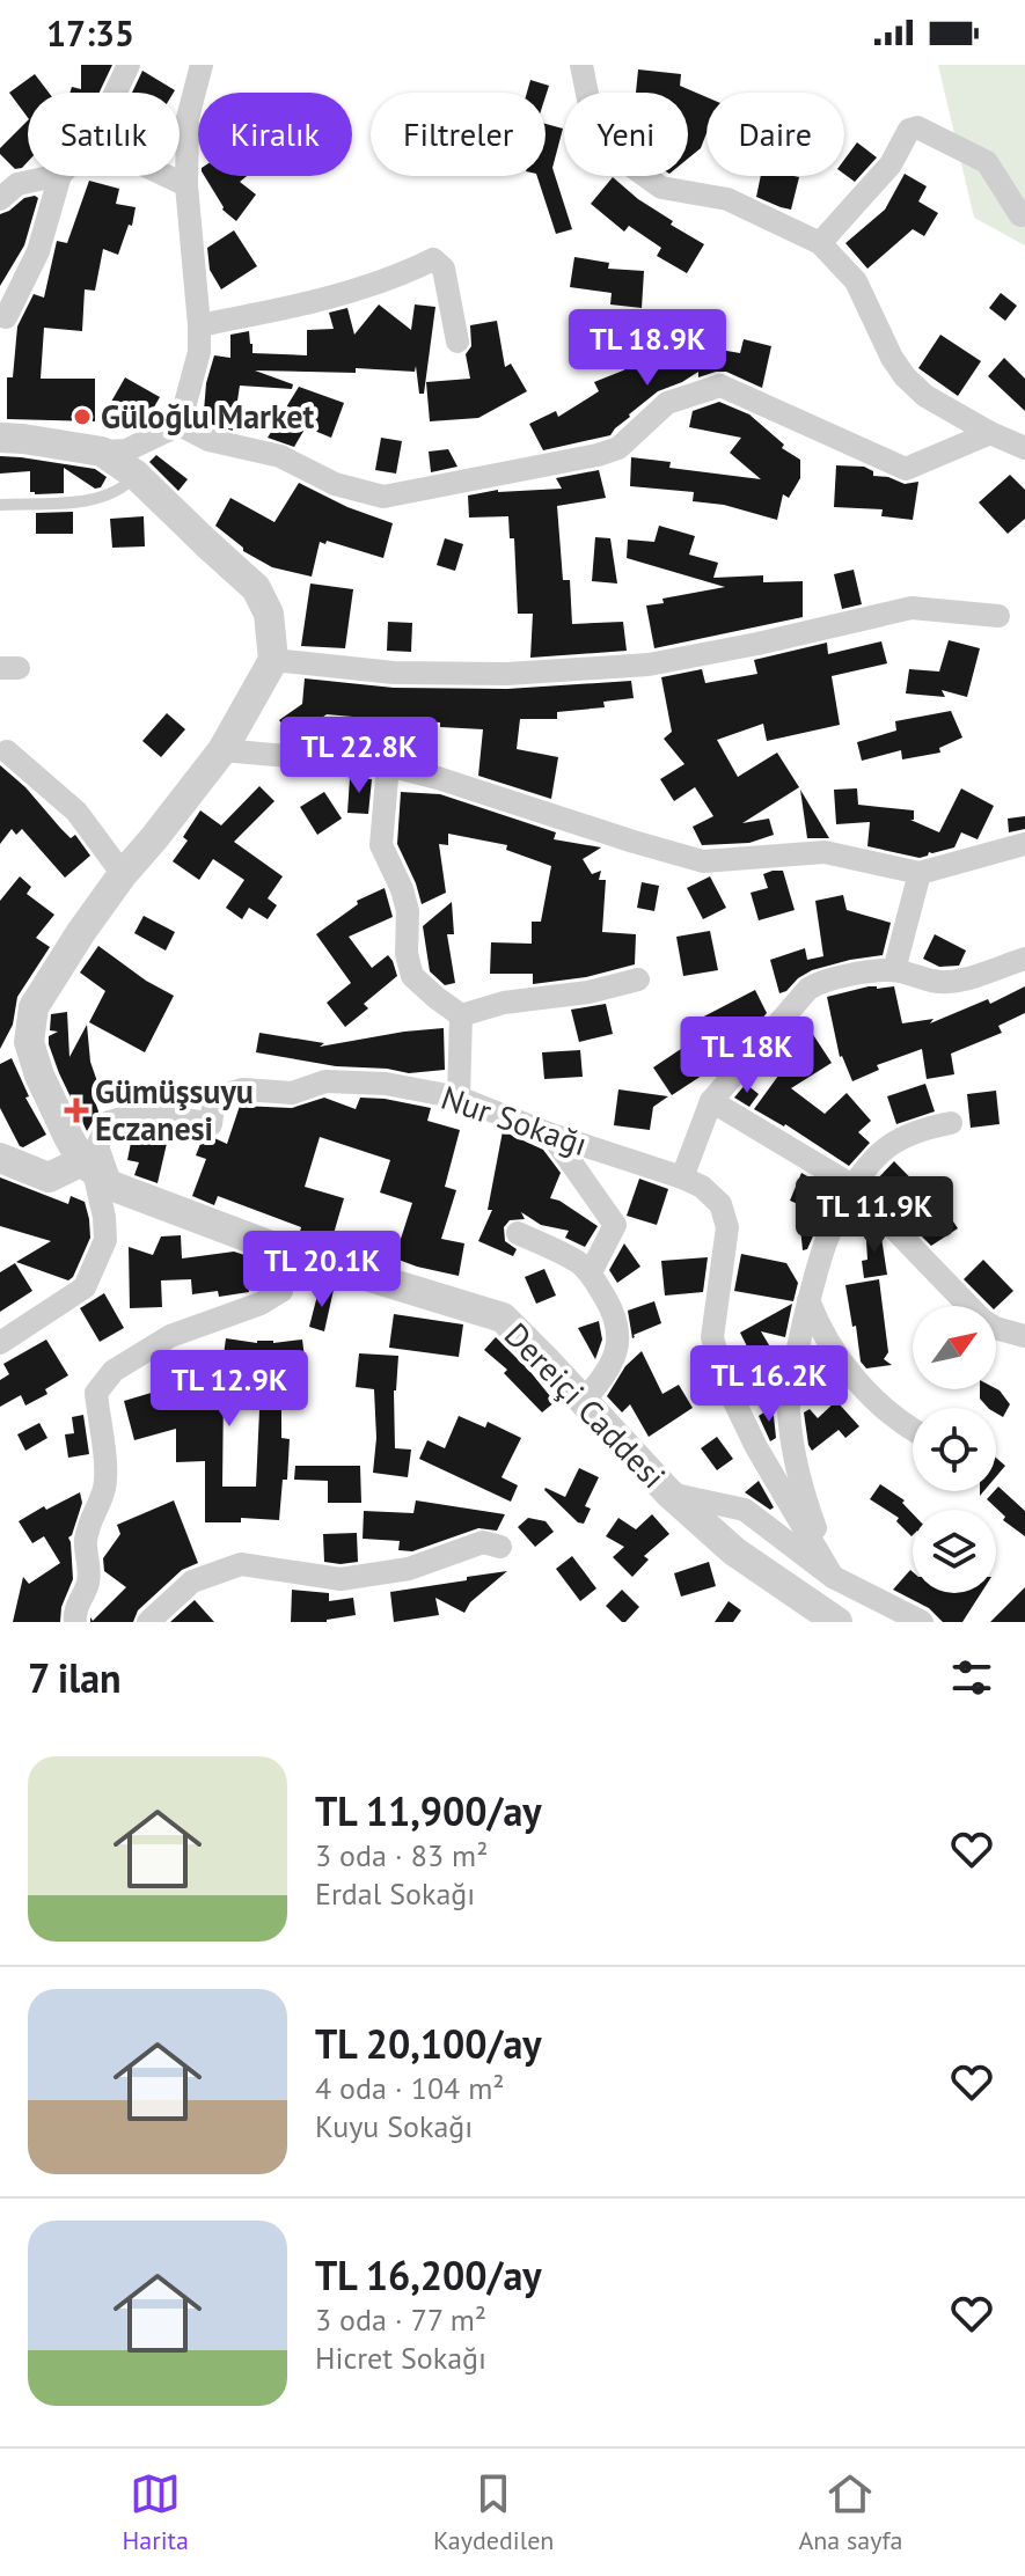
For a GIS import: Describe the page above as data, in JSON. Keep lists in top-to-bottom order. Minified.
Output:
{"streets":{"street":["Nur Sokağı","Dereiçi Caddesi"]},"crossings":[["Nur Sokağı","Dereiçi Caddesi"]],"places":{"other":["Güloğlu Market"],"health":["Gümüşsuyu Eczanesi"]},"north":"top right","page":{"status":"17:35","chip":["Satılık","Kiralık","Filtreler","Yeni","Daire"],"price":["TL 18.9K","TL 22.8K","TL 18K","TL 11.9K","TL 20.1K","TL 16.2K","TL 12.9K"],"heading":"7 ilan","list":[{"name":"TL 11,900/ay","note":"3 oda · 83 m² · Erdal Sokağı"},{"name":"TL 20,100/ay","note":"4 oda · 104 m² · Kuyu Sokağı"},{"name":"TL 16,200/ay","note":"3 oda · 77 m² · Hicret Sokağı"}],"tabs":["Harita","Kaydedilen","Ana sayfa"]}}
